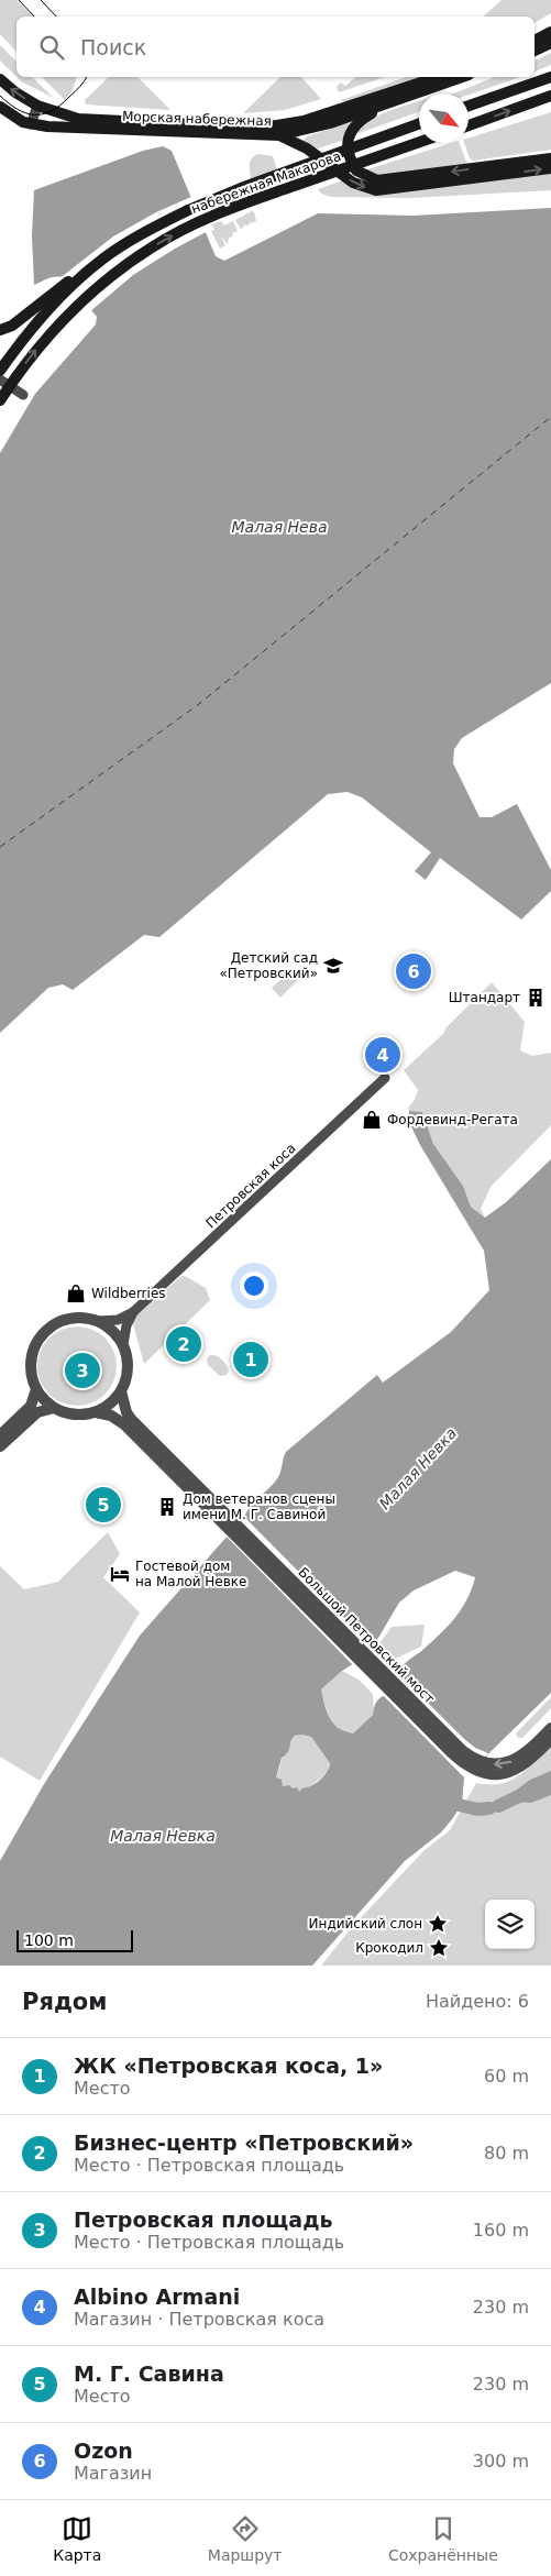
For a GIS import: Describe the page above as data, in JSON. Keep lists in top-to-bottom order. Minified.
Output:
{"streets":{"main road":["Морская набережная","набережная Макарова"],"street":["Петровская коса","Большой Петровский мост"]},"water":["Малая Нева","Малая Невка"],"places":{"school or university":["Детский сад «Петровский»"],"building":["Штандарт","Дом ветеранов сцены имени М. Г. Савиной"],"shop":["Фордевинд-Регата","Wildberries"],"hotel":["Гостевой дом на Малой Невке"],"place":["Индийский слон","Крокодил"]},"scale_bar":"100 m","north":"bottom right","page":{"search":"Поиск","pins":["6","4","2","1","3","5"],"scale":"100 m","heading":["Рядом","Найдено: 6"],"list":[{"mark":"1","name":"ЖК «Петровская коса, 1»","note":"Место","value":"60 m"},{"mark":"2","name":"Бизнес-центр «Петровский»","note":"Место · Петровская площадь","value":"80 m"},{"mark":"3","name":"Петровская площадь","note":"Место · Петровская площадь","value":"160 m"},{"mark":"4","name":"Albino Armani","note":"Магазин · Петровская коса","value":"230 m"},{"mark":"5","name":"М. Г. Савина","note":"Место","value":"230 m"},{"mark":"6","name":"Ozon","note":"Магазин","value":"300 m"}],"nav":["Карта","Маршрут","Сохранённые"]}}
